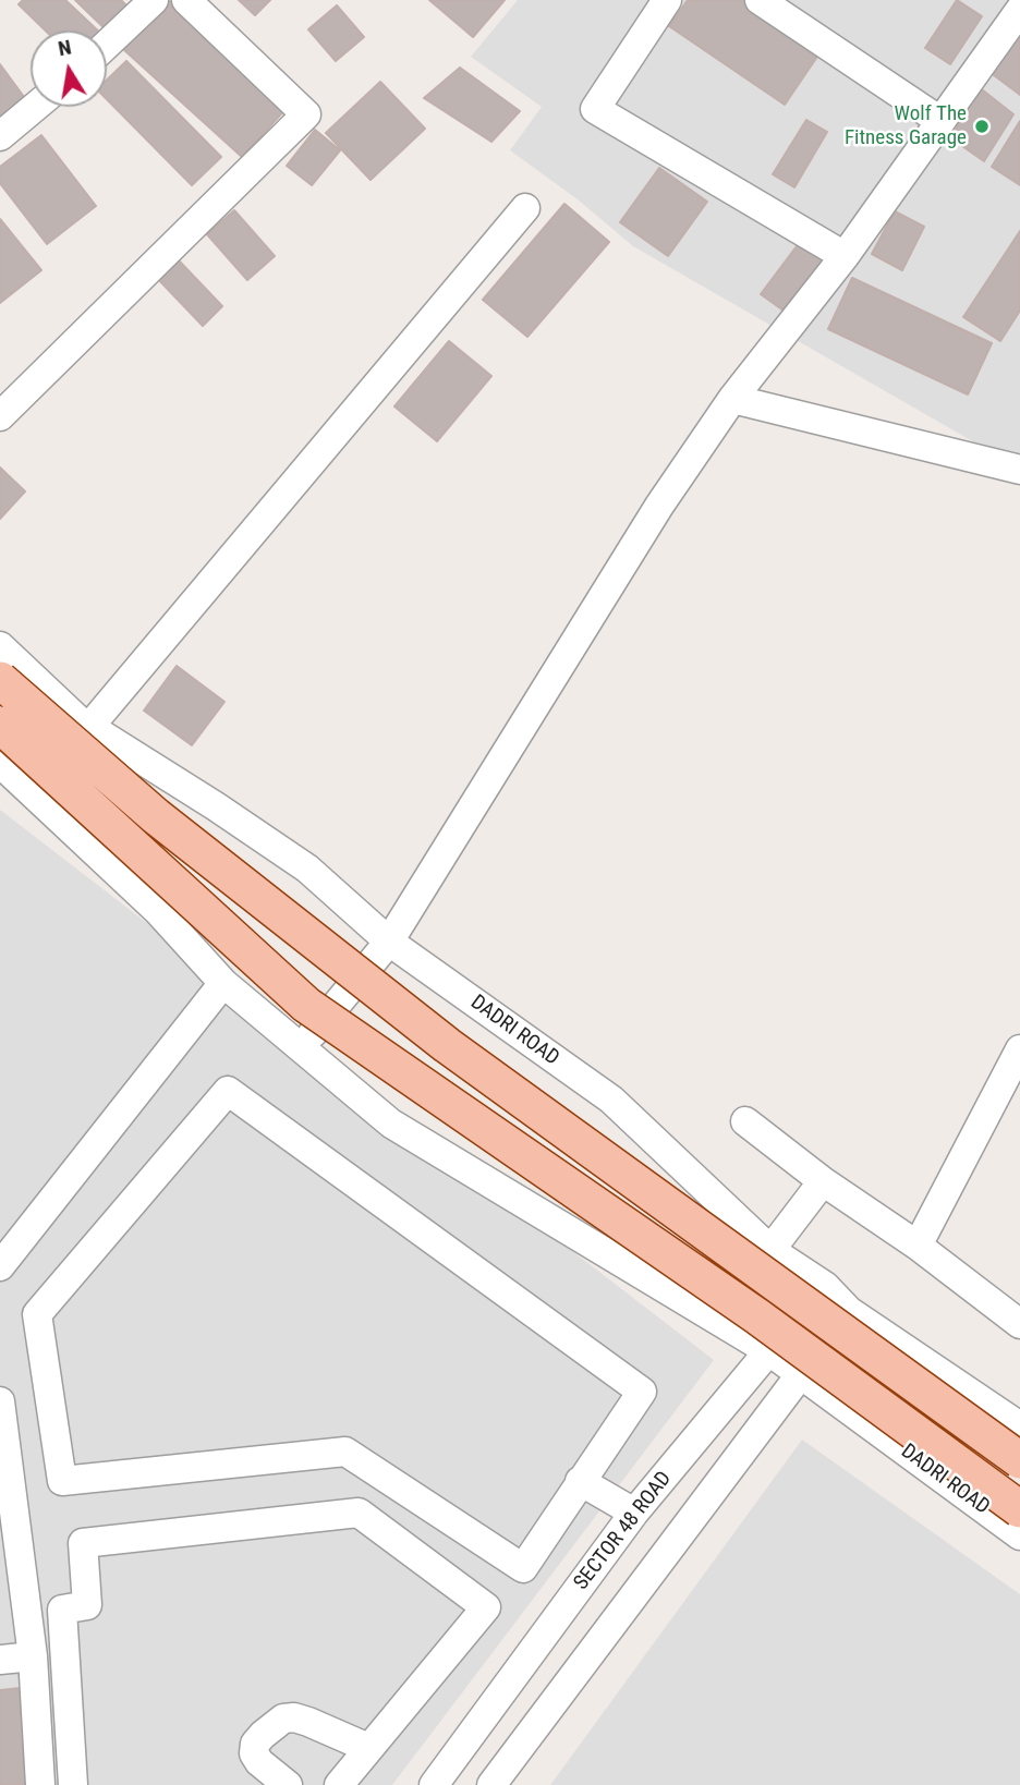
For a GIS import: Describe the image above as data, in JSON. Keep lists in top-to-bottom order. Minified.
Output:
{"streets":{"street":["DADRI ROAD","SECTOR 48 ROAD"]},"crossings":[["DADRI ROAD","SECTOR 48 ROAD"]],"places":["Wolf The Fitness Garage"],"north":"top"}
